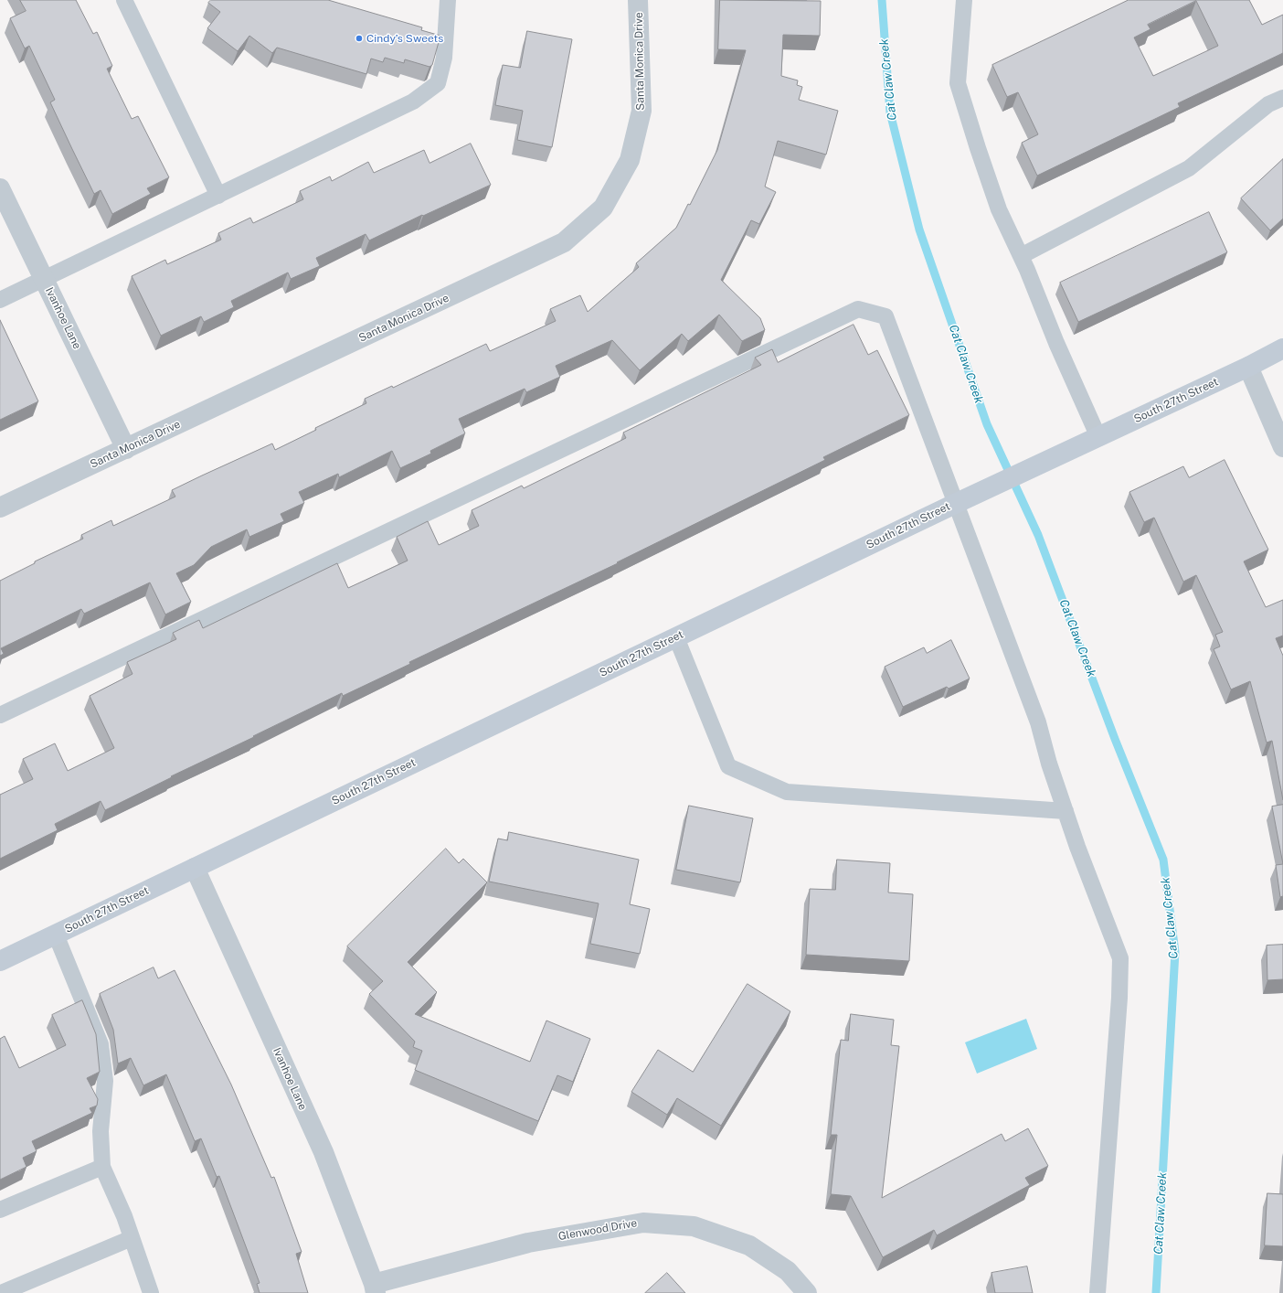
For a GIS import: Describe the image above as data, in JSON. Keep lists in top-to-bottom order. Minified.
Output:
{"streets":{"main road":["South 27th Street"],"street":["Santa Monica Drive","Ivanhoe Lane","Glenwood Drive"]},"crossings":[["Santa Monica Drive","Ivanhoe Lane"],["Ivanhoe Lane","South 27th Street"],["Ivanhoe Lane","Glenwood Drive"]],"water":["Cat Claw Creek"],"places":["Cindy’s Sweets"]}
